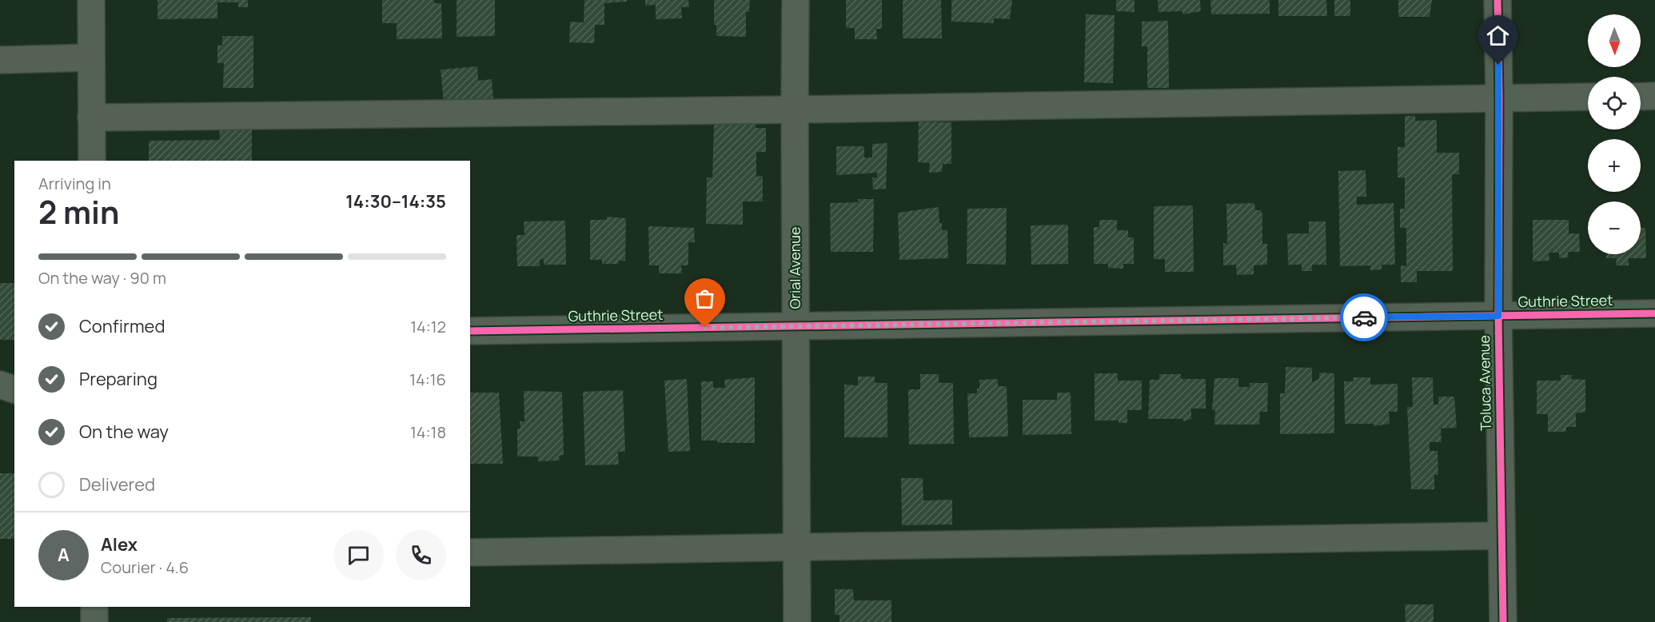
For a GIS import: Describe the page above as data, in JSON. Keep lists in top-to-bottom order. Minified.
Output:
{"streets":{"street":["Orial Avenue","Guthrie Street","Toluca Avenue"]},"crossings":[["Orial Avenue","Guthrie Street"],["Guthrie Street","Toluca Avenue"]],"north":"bottom","page":{"map_buttons":["+","−"],"heading":["2 min","Arriving in","14:30–14:35"],"panel":["Alex","Courier · 4.6"],"bar":"On the way · 90 m","list":[["Confirmed","14:12"],["Preparing","14:16"],["On the way","14:18"],"Delivered"],"round":"A"}}
